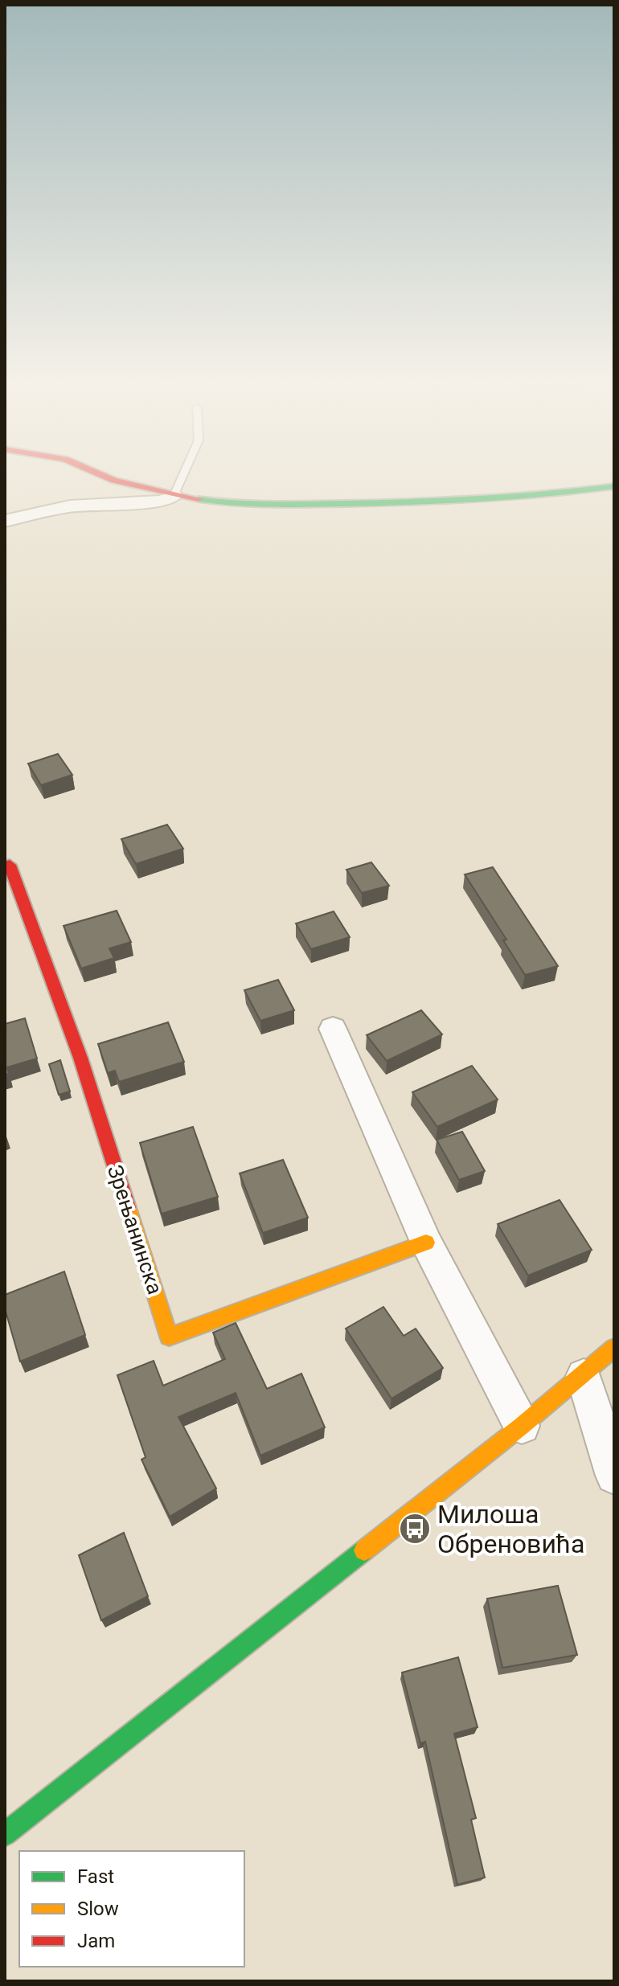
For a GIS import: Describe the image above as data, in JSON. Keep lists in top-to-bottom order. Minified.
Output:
{"streets":{"street":["Зрењанинска"]},"places":{"bus stop":["Милоша Обреновића"]},"legend":["Fast","Slow","Jam"]}
